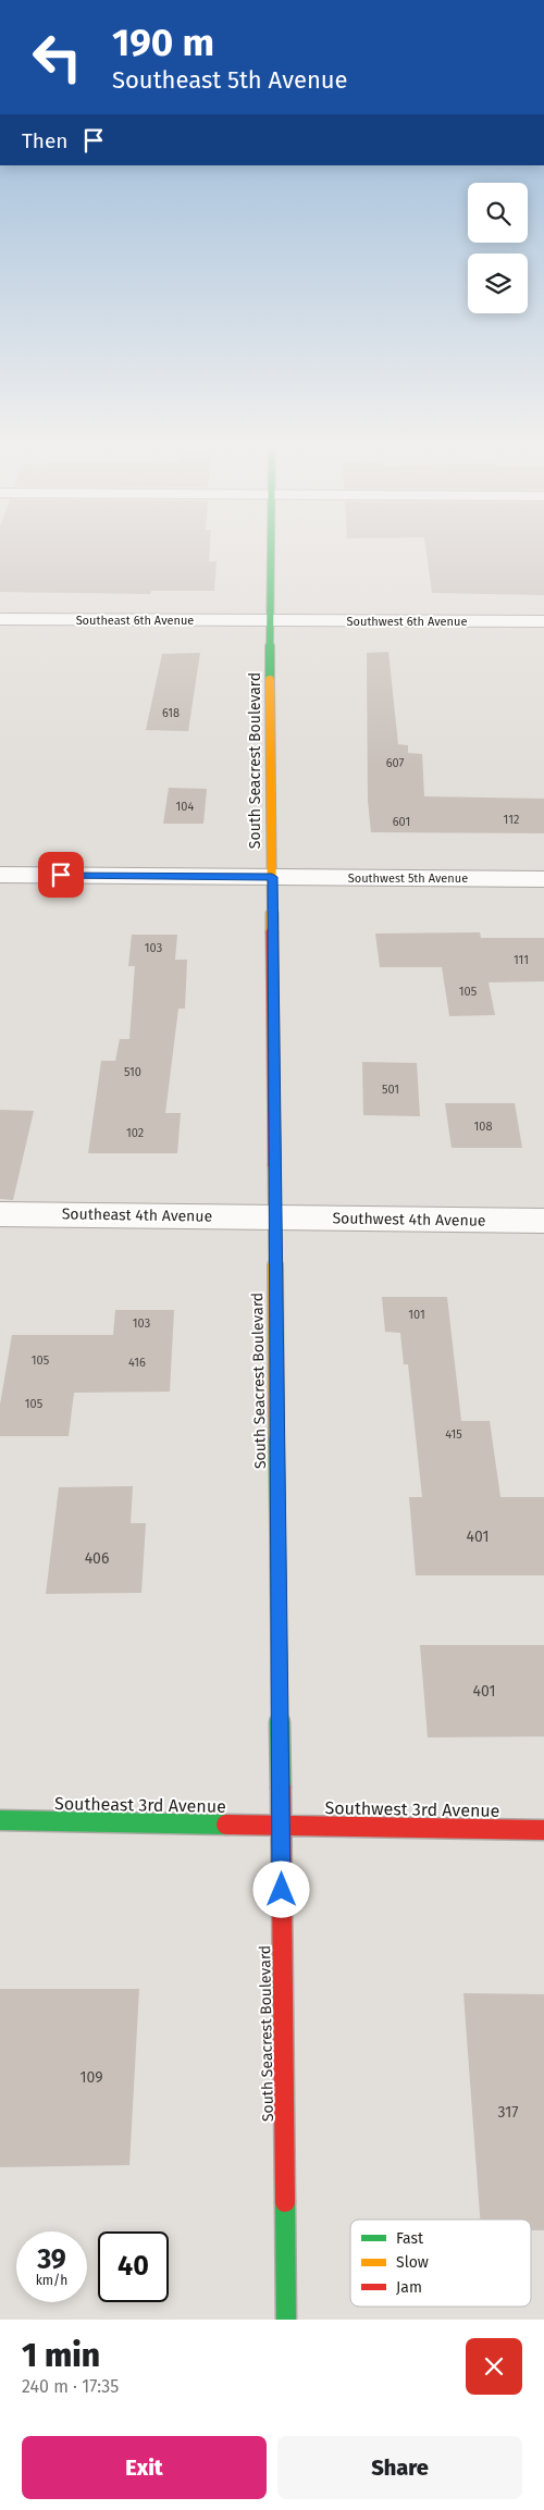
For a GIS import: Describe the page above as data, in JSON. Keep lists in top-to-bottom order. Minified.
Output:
{"streets":{"street":["Southeast 6th Avenue","Southwest 6th Avenue","South Seacrest Boulevard","Southwest 5th Avenue","Southeast 4th Avenue","Southwest 4th Avenue","Southeast 3rd Avenue","Southwest 3rd Avenue"]},"crossings":[["Southeast 6th Avenue","Southwest 6th Avenue"],["Southeast 6th Avenue","South Seacrest Boulevard"],["Southwest 6th Avenue","South Seacrest Boulevard"],["South Seacrest Boulevard","Southwest 5th Avenue"],["South Seacrest Boulevard","Southeast 4th Avenue"],["South Seacrest Boulevard","Southwest 4th Avenue"],["South Seacrest Boulevard","Southeast 3rd Avenue"],["South Seacrest Boulevard","Southwest 3rd Avenue"],["Southeast 4th Avenue","Southwest 4th Avenue"],["Southeast 3rd Avenue","Southwest 3rd Avenue"]],"house_numbers":["618","607","104","112","601","103","111","105","510","501","108","102","101","103","105","416","105","415","401","406","401","109","317"],"legend":["Fast","Slow","Jam"],"page":{"turn":["190 m","Southeast 5th Avenue"],"then":"Then","speed":"39 km/h","limit":"40","heading":["1 min","240 m · 17:35"],"buttons":["Exit","Share"]}}
